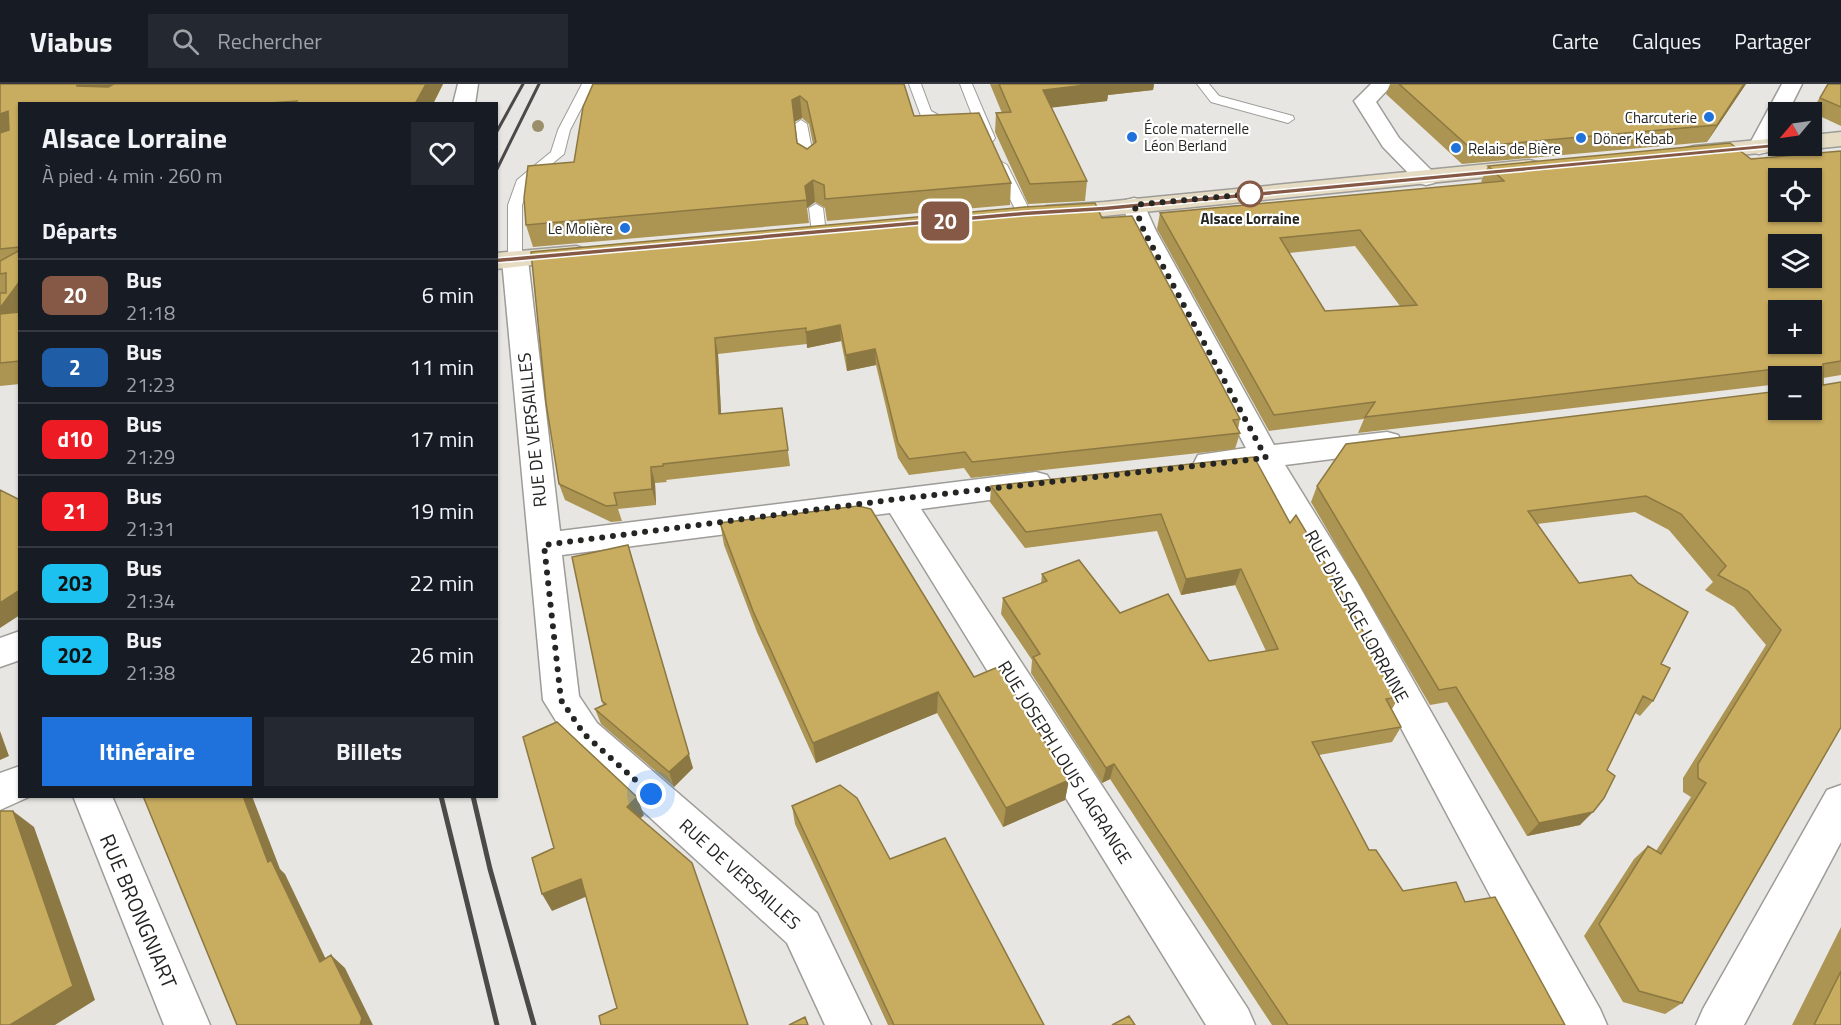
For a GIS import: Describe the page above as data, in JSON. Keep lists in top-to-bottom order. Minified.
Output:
{"streets":{"street":["RUE DE VERSAILLES","RUE D'ALSACE LORRAINE","RUE JOSEPH LOUIS LAGRANGE","RUE BRONGNIART"]},"places":["Charcuterie","École maternelle Léon Berland","Döner Kebab","Relais de Bière","Alsace Lorraine","Le Molière"],"lines":["bus line 20"],"north":"bottom left","page":{"header":"Viabus","search":"Rechercher","nav":["Carte","Calques","Partager"],"on_map":"20","map_buttons":["+","−"],"heading":[["Alsace Lorraine","À pied · 4 min · 260 m"],"Départs"],"list":[{"mark":"20","name":"Bus","note":"21:18","value":"6 min"},{"mark":"2","name":"Bus","note":"21:23","value":"11 min"},{"mark":"d10","name":"Bus","note":"21:29","value":"17 min"},{"mark":"21","name":"Bus","note":"21:31","value":"19 min"},{"mark":"203","name":"Bus","note":"21:34","value":"22 min"},{"mark":"202","name":"Bus","note":"21:38","value":"26 min"}],"buttons":["Itinéraire","Billets"]}}
